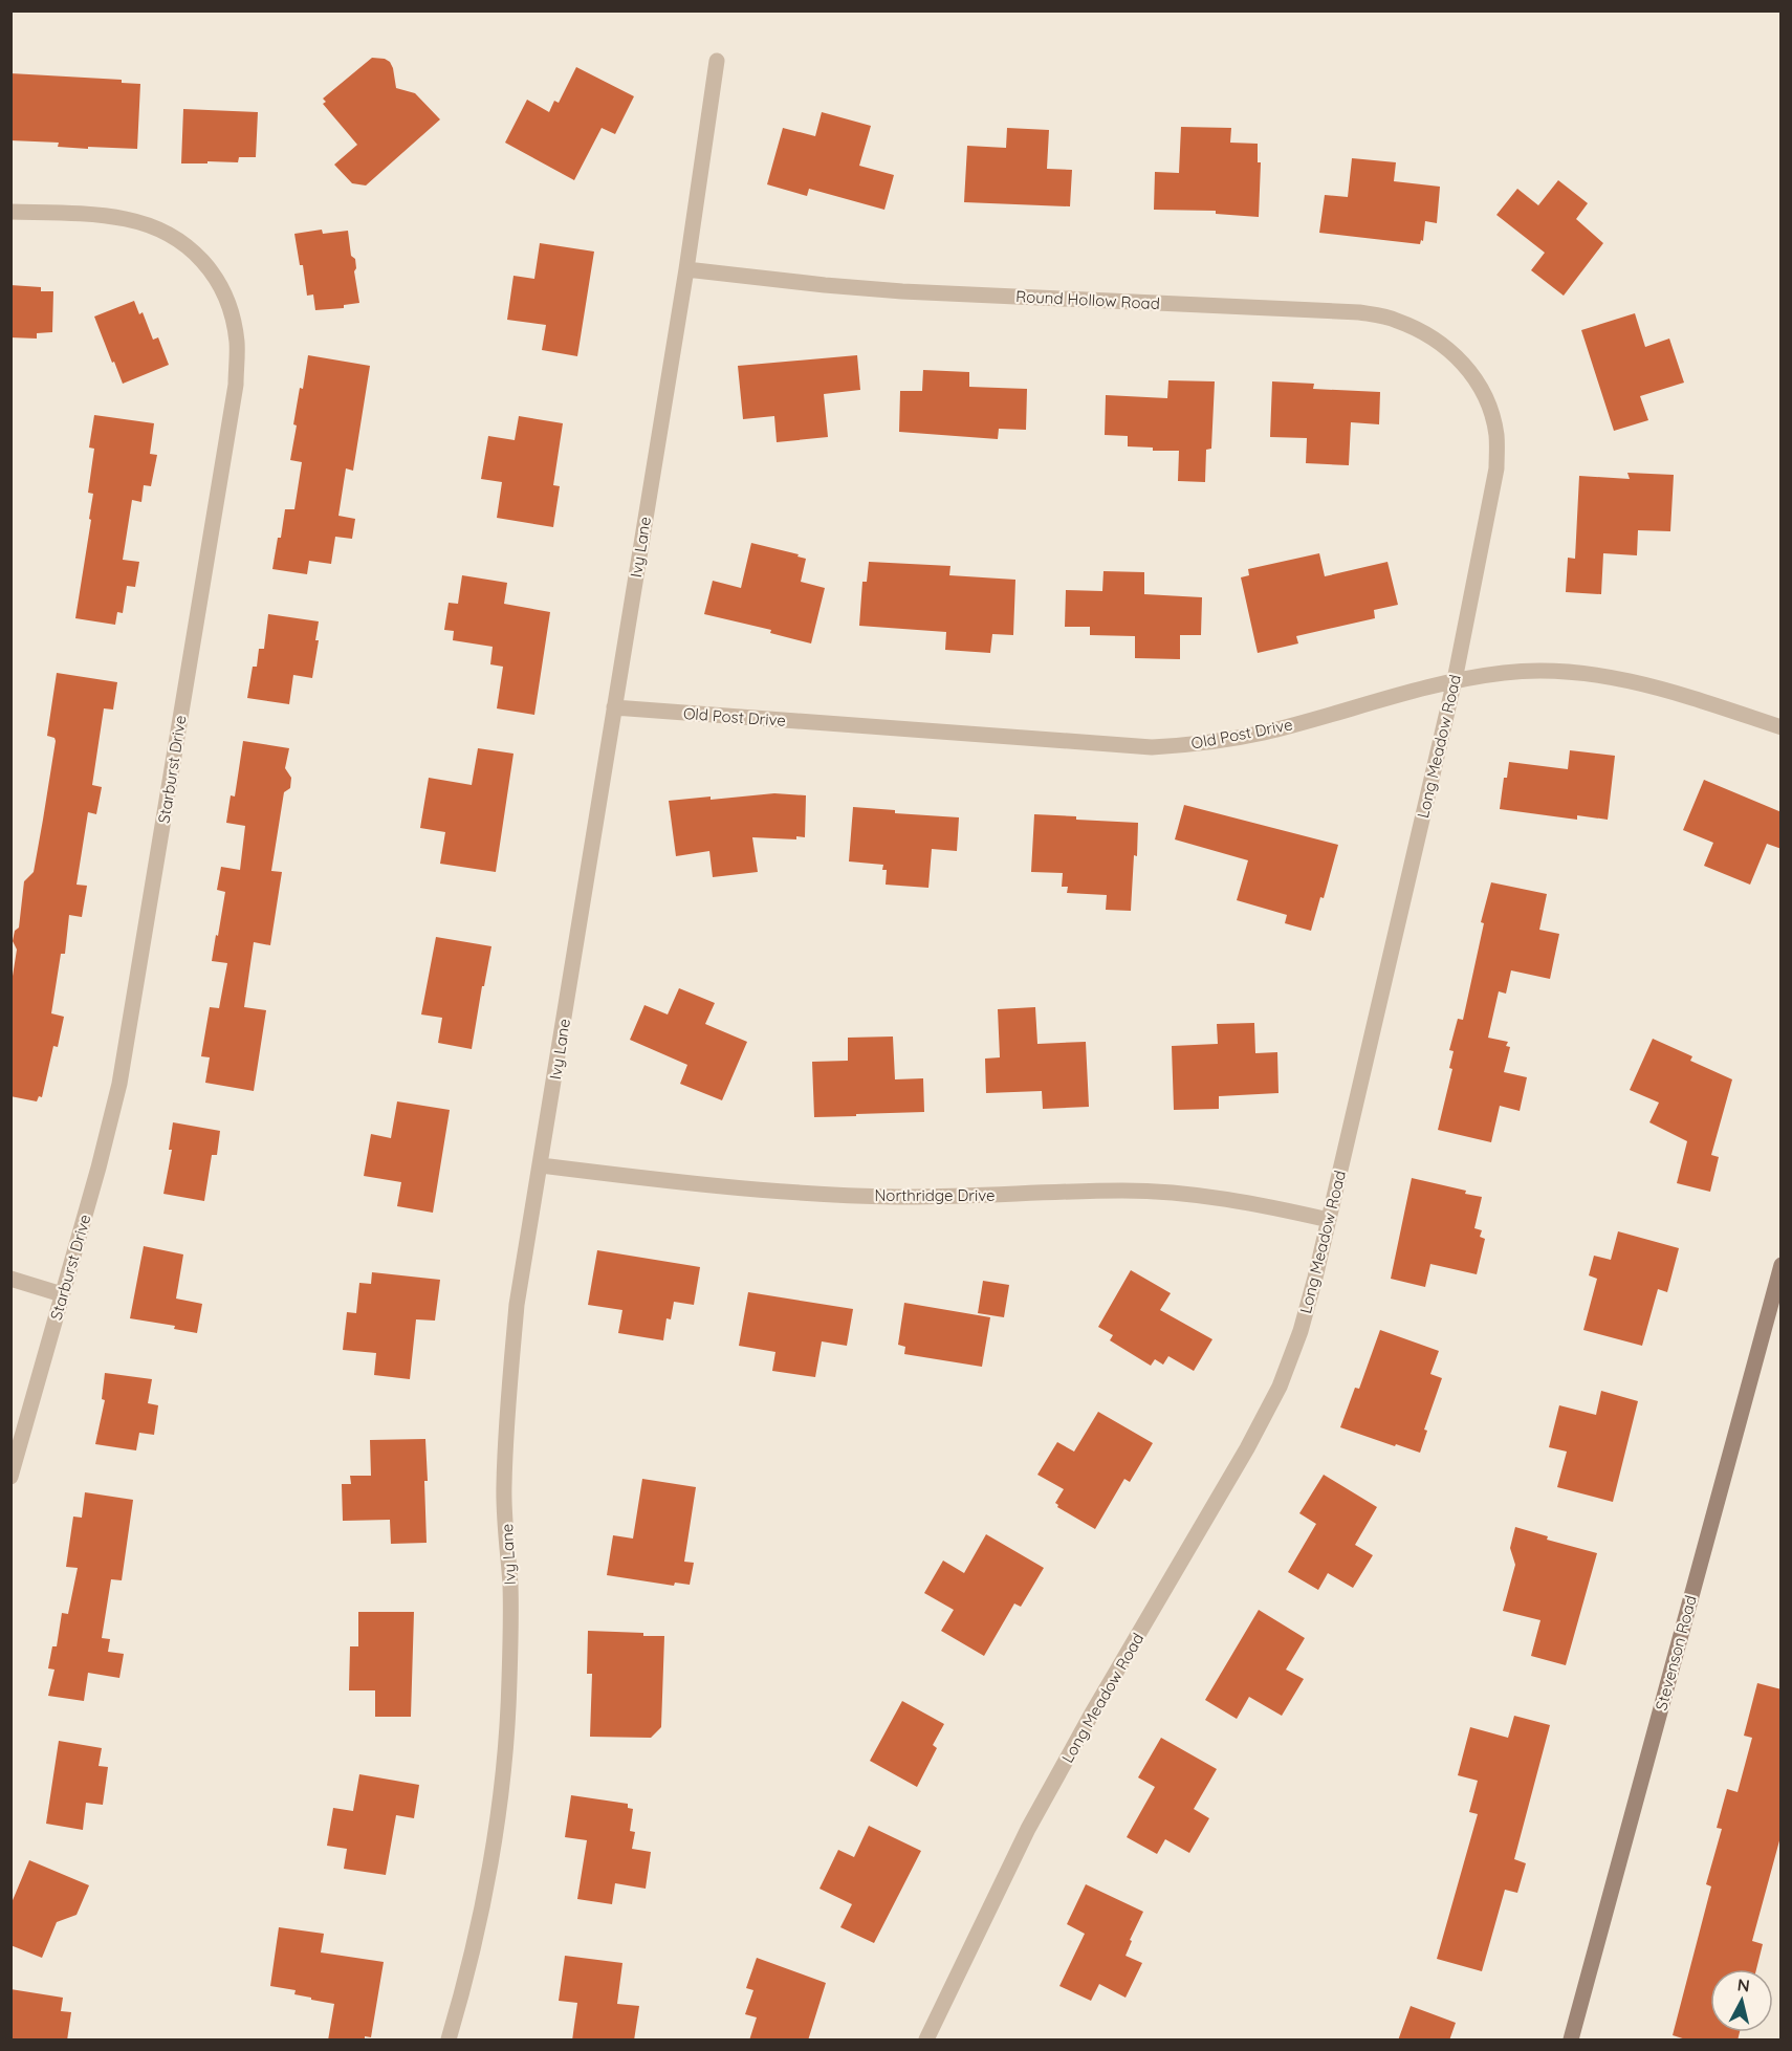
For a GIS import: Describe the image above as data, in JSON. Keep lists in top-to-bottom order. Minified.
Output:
{"streets":{"main road":["Stevenson Road"],"street":["Round Hollow Road","Ivy Lane","Old Post Drive","Long Meadow Road","Starburst Drive","Northridge Drive"]},"crossings":[["Round Hollow Road","Ivy Lane"],["Round Hollow Road","Long Meadow Road"],["Ivy Lane","Old Post Drive"],["Ivy Lane","Northridge Drive"],["Old Post Drive","Long Meadow Road"],["Long Meadow Road","Northridge Drive"]],"north":"top"}
